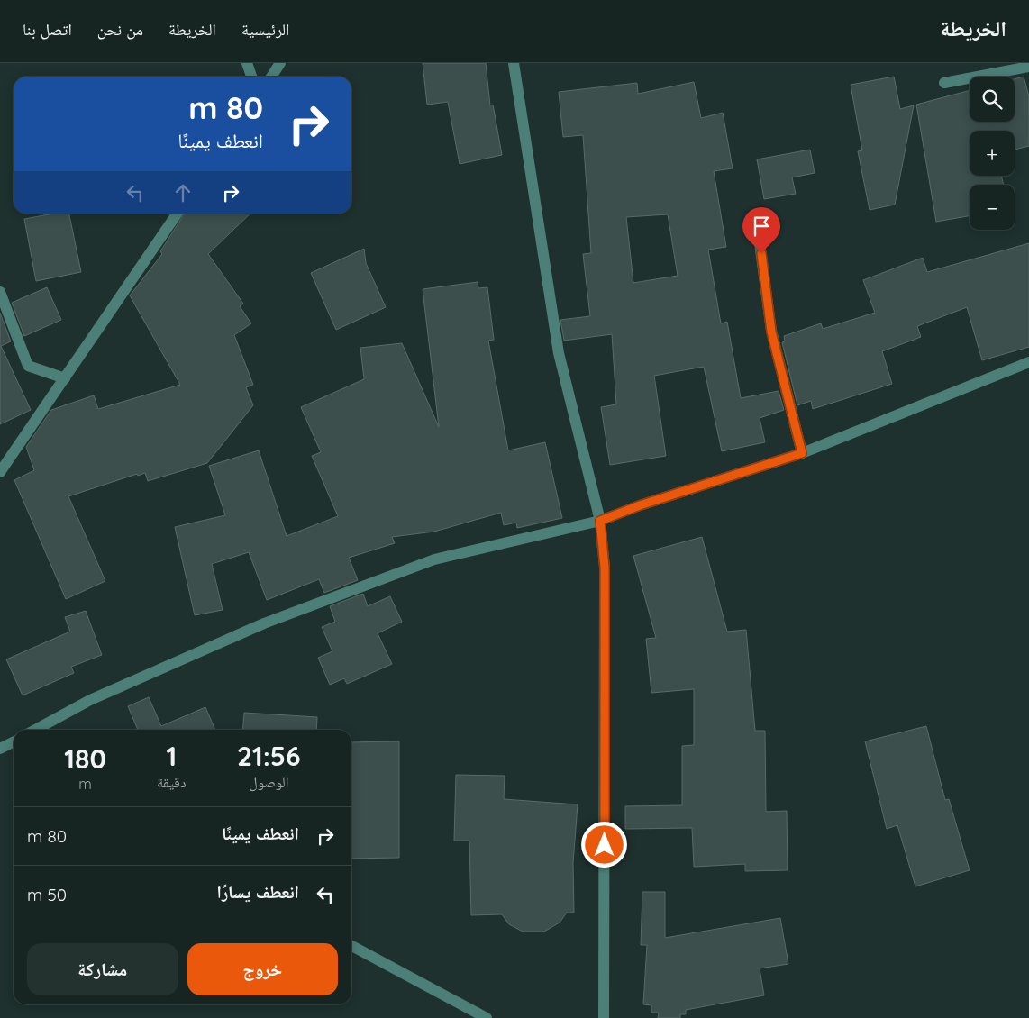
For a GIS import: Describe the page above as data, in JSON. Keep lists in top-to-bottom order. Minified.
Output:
{"page":{"header":"الخريطة","nav":["الرئيسية","الخريطة","من نحن","اتصل بنا"],"map_buttons":["+","−"],"turn":["80 m","انعطف يمينًا"],"eta":["21:56","الوصول","1","دقيقة","180","m"],"list":[{"name":"انعطف يمينًا","value":"80 m"},{"name":"انعطف يسارًا","value":"50 m"}],"buttons":["خروج","مشاركة"]}}
